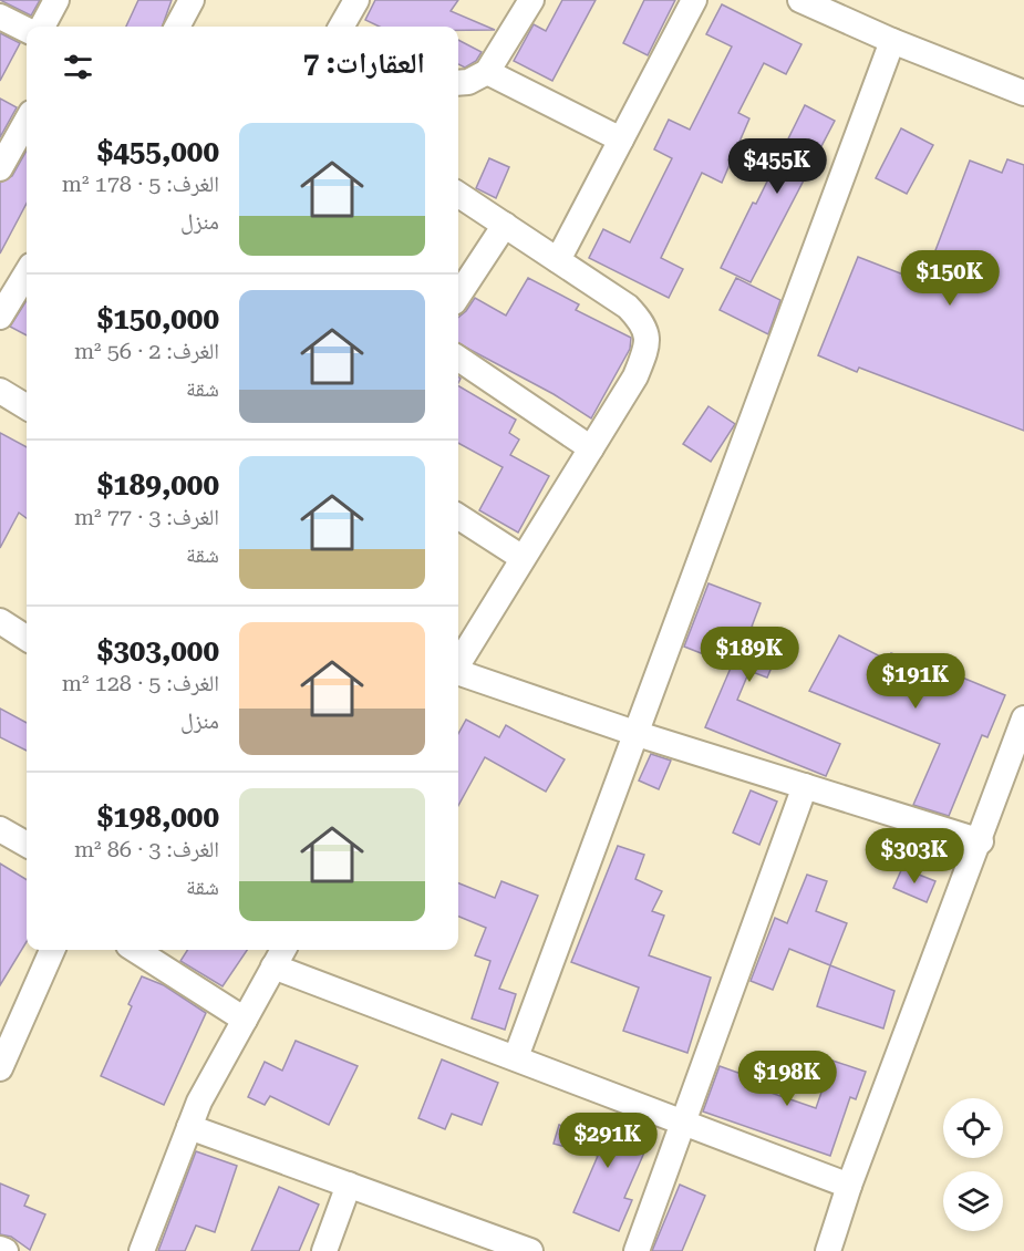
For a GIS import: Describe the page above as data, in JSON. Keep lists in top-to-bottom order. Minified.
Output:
{"page":{"heading":"العقارات: 7","list":[{"name":"$455,000","note":"الغرف: 5 · 178 m² · منزل"},{"name":"$150,000","note":"الغرف: 2 · 56 m² · شقة"},{"name":"$189,000","note":"الغرف: 3 · 77 m² · شقة"},{"name":"$303,000","note":"الغرف: 5 · 128 m² · منزل"},{"name":"$198,000","note":"الغرف: 3 · 86 m² · شقة"}],"price":["$455K","$150K","$189K","$191K","$303K","$198K","$291K"]}}
